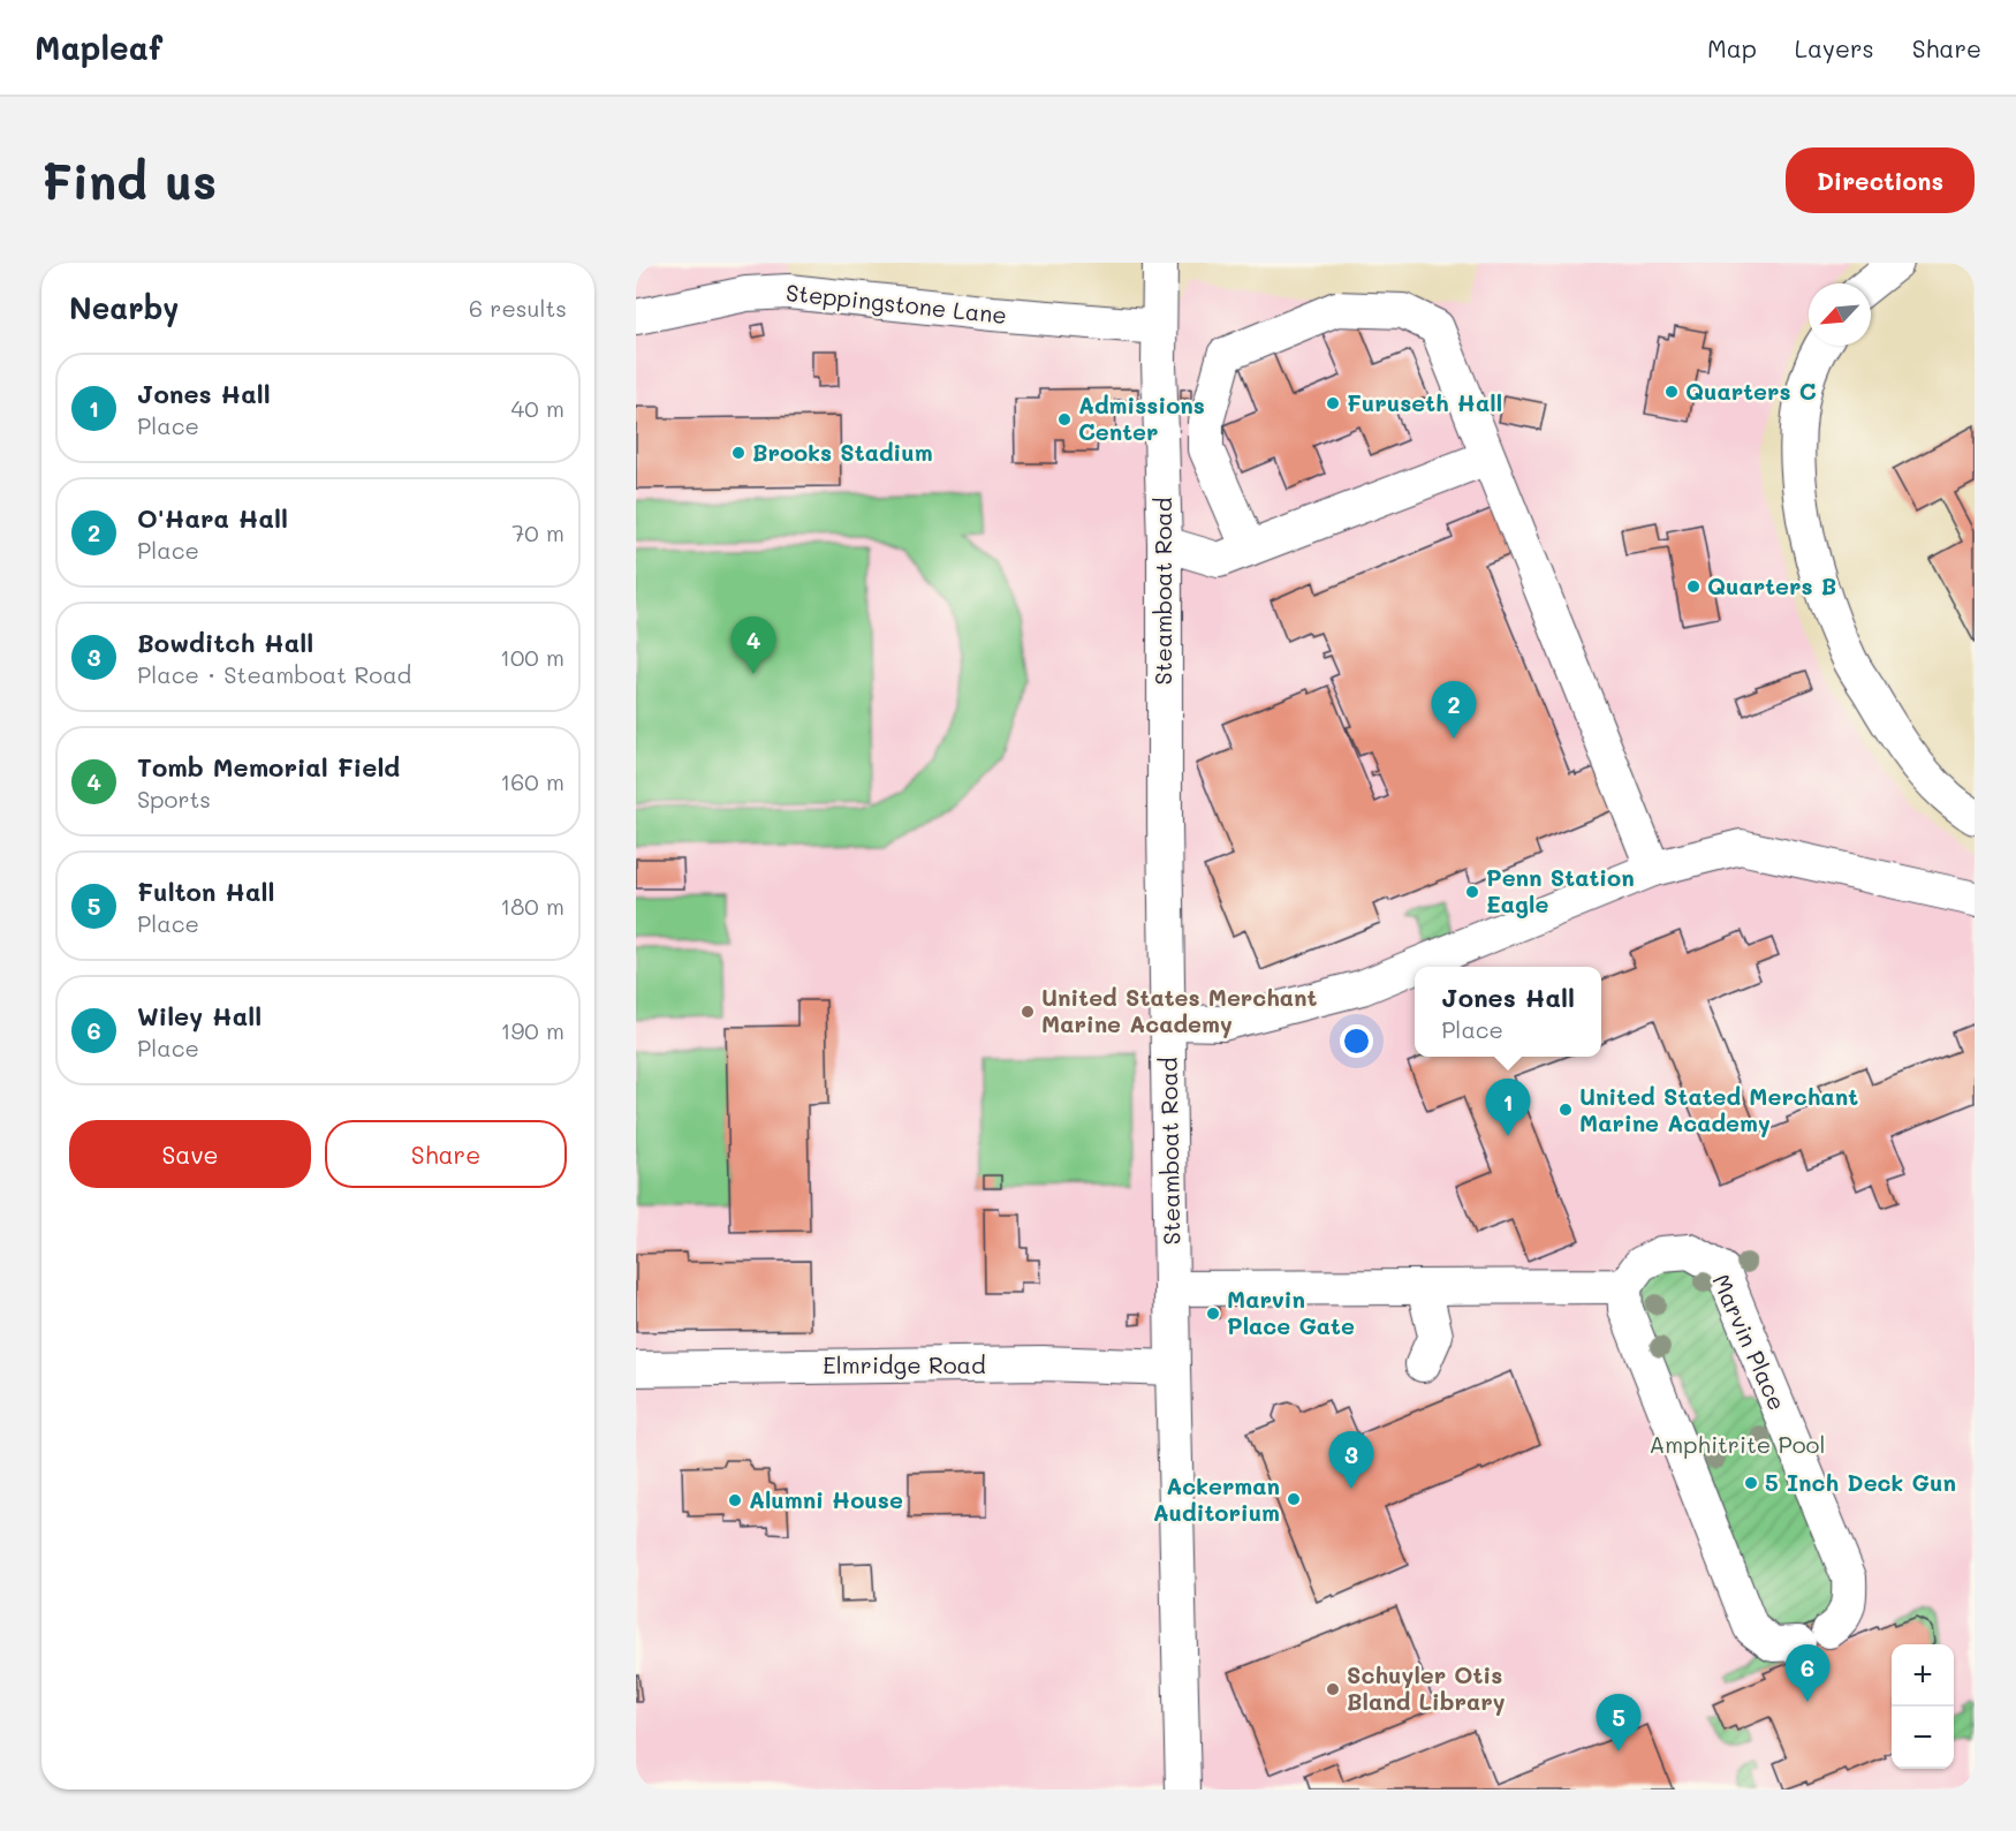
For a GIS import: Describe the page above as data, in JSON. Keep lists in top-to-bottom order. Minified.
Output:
{"streets":{"street":["Steppingstone Lane","Steamboat Road","Marvin Place","Elmridge Road"]},"crossings":[["Steppingstone Lane","Steamboat Road"],["Steamboat Road","Elmridge Road"]],"parks":["Amphitrite Pool"],"places":["Quarters C","Furuseth Hall","Admissions Center","Brooks Stadium","Quarters B","Penn Station Eagle","United States Merchant Marine Academy","United Stated Merchant Marine Academy","Marvin Place Gate","5 Inch Deck Gun","Ackerman Auditorium","Alumni House","Schuyler Otis Bland Library"],"north":"bottom left","page":{"header":"Mapleaf","nav":["Map","Layers","Share"],"buttons":["Directions",["Save","Share"]],"title":"Find us","heading":["Nearby","6 results"],"list":[{"mark":"1","name":"Jones Hall","note":"Place","value":"40 m"},{"mark":"2","name":"O'Hara Hall","note":"Place","value":"70 m"},{"mark":"3","name":"Bowditch Hall","note":"Place · Steamboat Road","value":"100 m"},{"mark":"4","name":"Tomb Memorial Field","note":"Sports","value":"160 m"},{"mark":"5","name":"Fulton Hall","note":"Place","value":"180 m"},{"mark":"6","name":"Wiley Hall","note":"Place","value":"190 m"}],"pins":["4","2","1","3","6","5"],"popup":["Jones Hall","Place"],"map_buttons":["+","−"]}}
